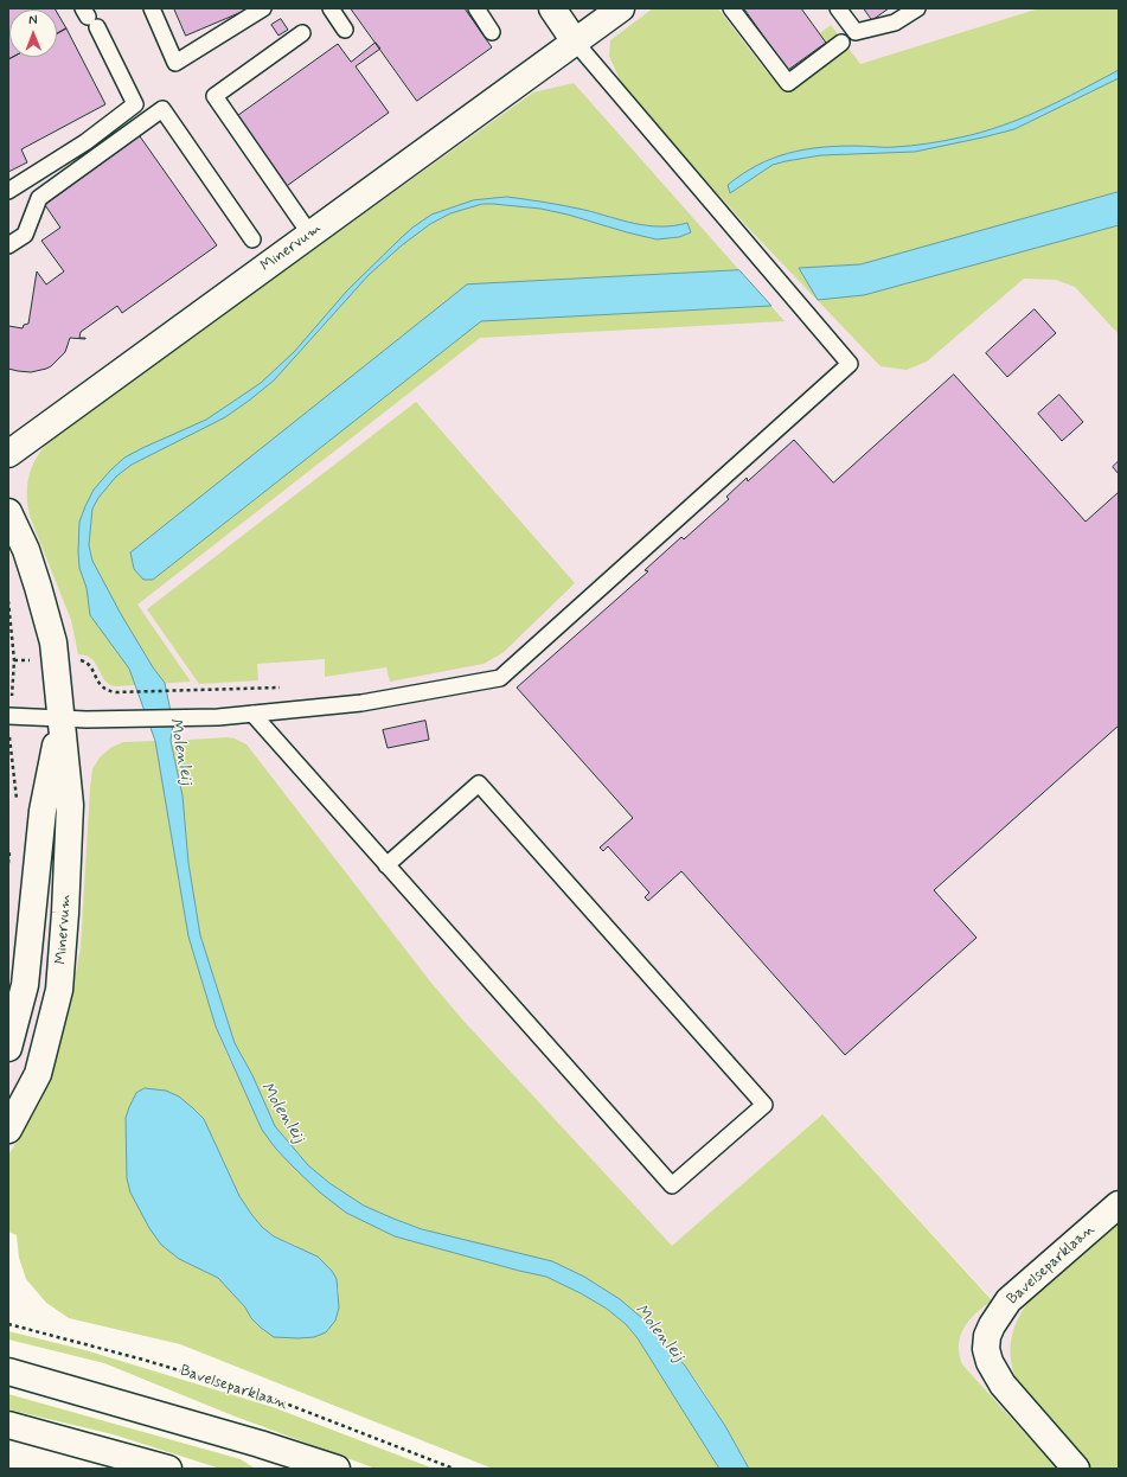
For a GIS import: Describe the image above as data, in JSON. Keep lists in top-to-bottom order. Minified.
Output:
{"streets":{"street":["Minervum","Bavelseparklaan"]},"water":["Molenleij"],"north":"top"}
